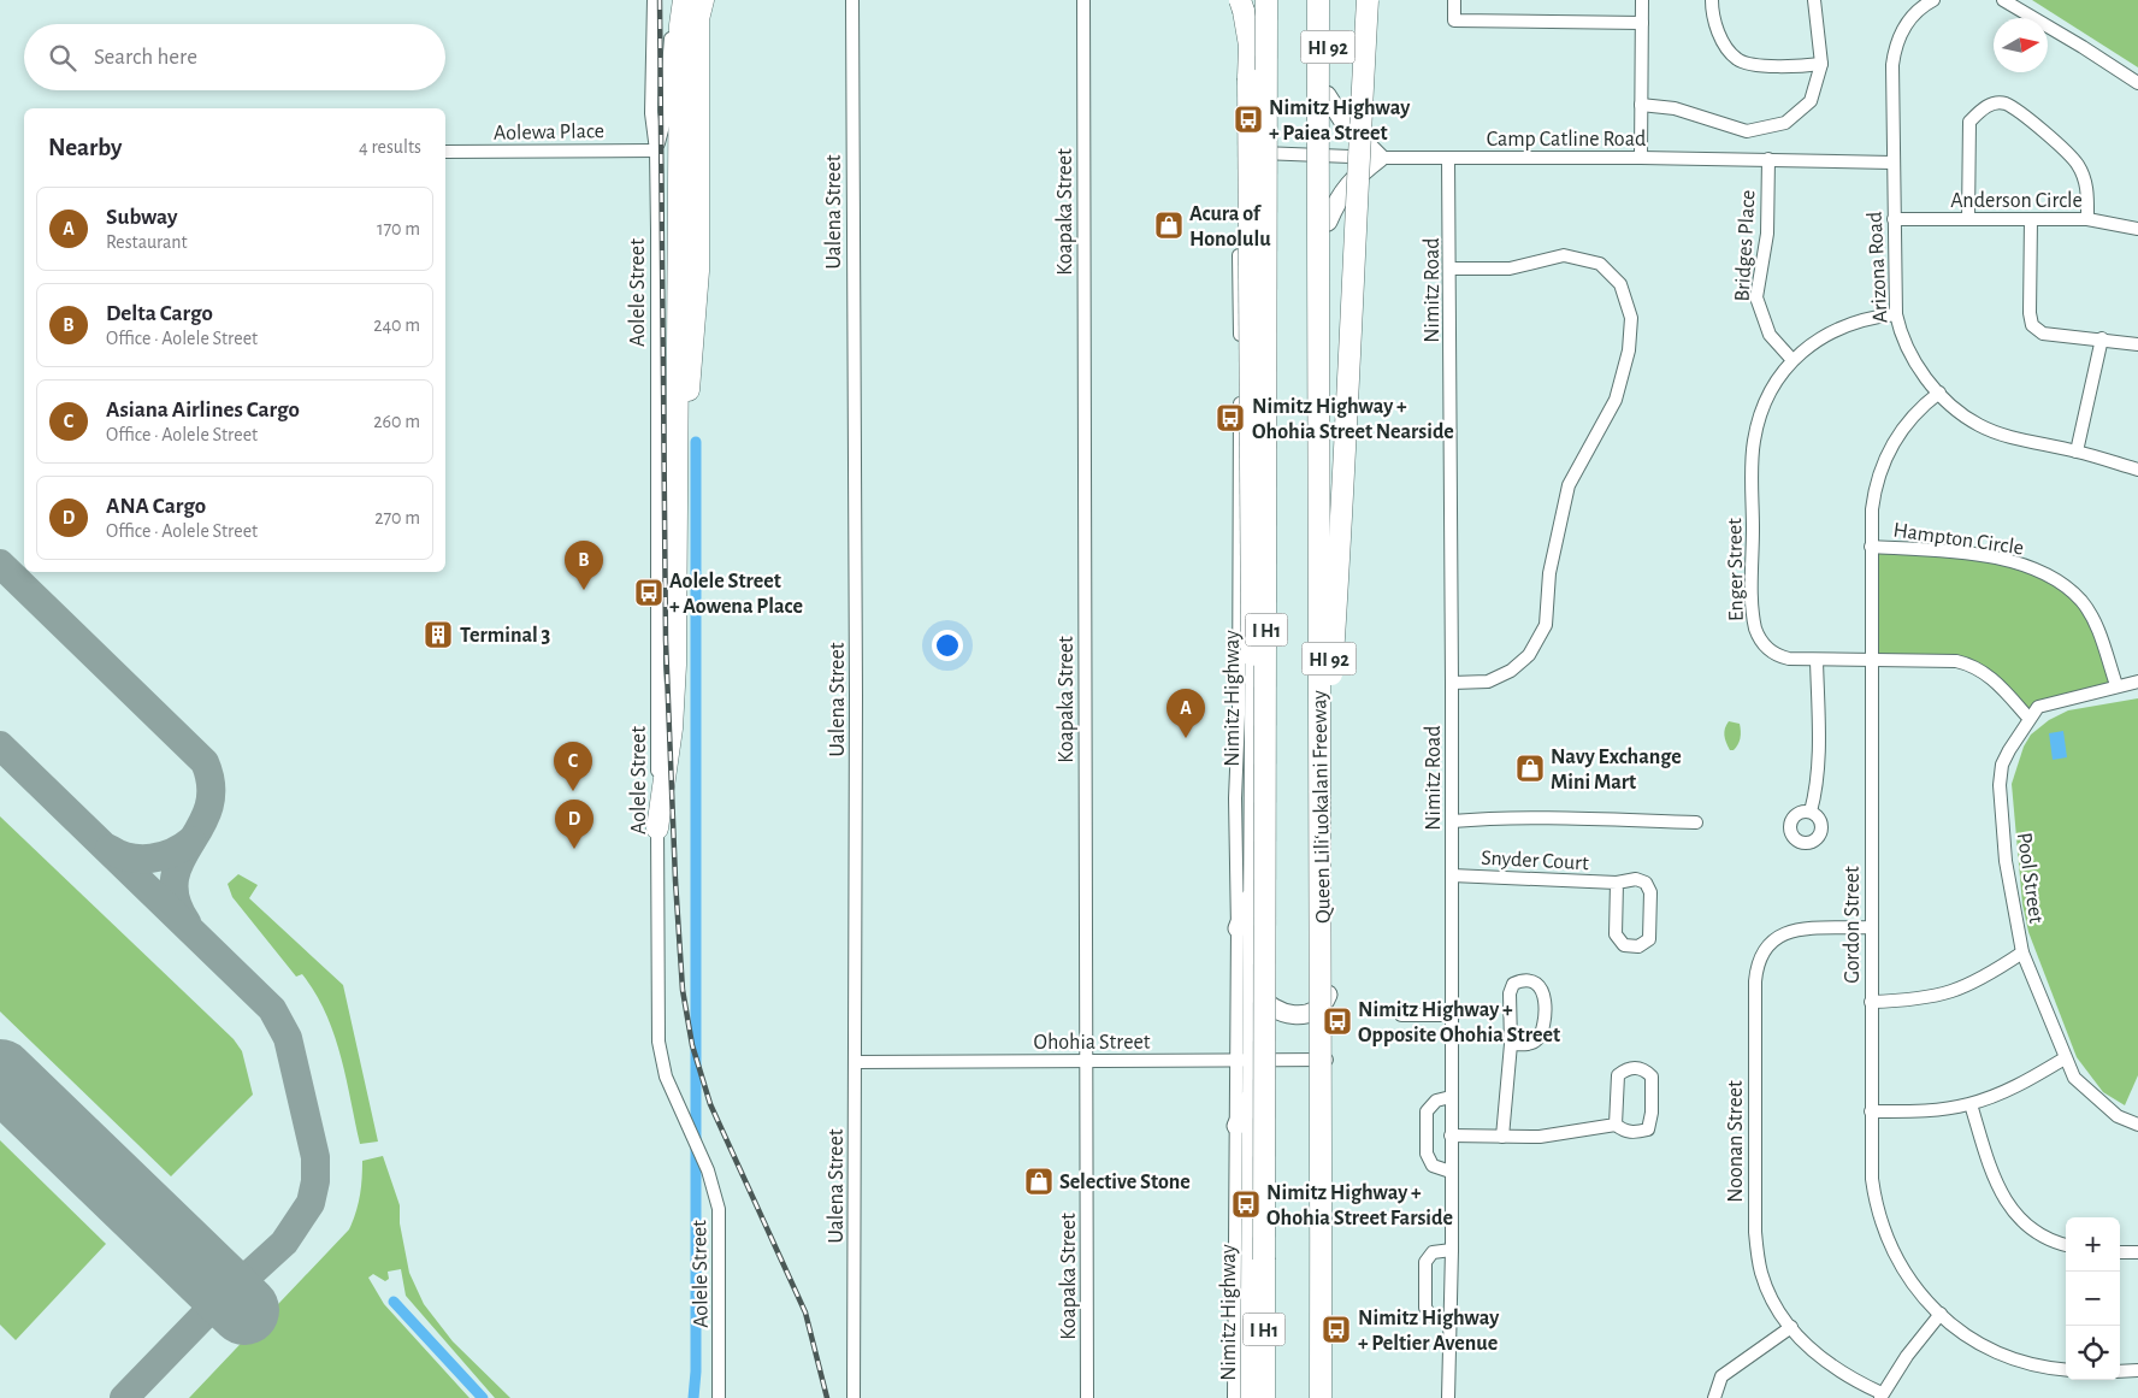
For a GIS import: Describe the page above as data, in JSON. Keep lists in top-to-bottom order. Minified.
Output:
{"streets":{"highway":["I H1","Queen Liliʻuokalani Freeway"],"main road":["HI 92","Nimitz Highway"],"street":["Aolewa Place","Camp Catline Road","Anderson Circle","Ualena Street","Koapaka Street","Bridges Place","Arizona Road","Nimitz Road","Aolele Street","Hampton Circle","Enger Street","Snyder Court","Pool Street","Gordon Street","Ohohia Street","Noonan Street"]},"crossings":[["HI 92","Camp Catline Road"],["HI 92","Ohohia Street"],["Aolewa Place","Aolele Street"],["Camp Catline Road","Bridges Place"],["Camp Catline Road","Arizona Road"],["Camp Catline Road","Nimitz Road"],["Camp Catline Road","Nimitz Highway"],["Anderson Circle","Arizona Road"],["Ualena Street","Ohohia Street"],["Koapaka Street","Ohohia Street"],["Bridges Place","Enger Street"],["Arizona Road","Enger Street"],["Arizona Road","Gordon Street"],["Nimitz Road","Snyder Court"],["Hampton Circle","Gordon Street"],["Enger Street","Pool Street"],["Enger Street","Gordon Street"],["Nimitz Highway","Ohohia Street"],["Gordon Street","Noonan Street"]],"places":{"bus stop":["Nimitz Highway + Paiea Street","Nimitz Highway + Ohohia Street Nearside","Aolele Street + Aowena Place","Nimitz Highway + Opposite Ohohia Street","Nimitz Highway + Ohohia Street Farside","Nimitz Highway + Peltier Avenue"],"shop":["Acura of Honolulu","Navy Exchange Mini Mart","Selective Stone"],"building":["Terminal 3"]},"north":"right","page":{"search":"Search here","heading":["Nearby","4 results"],"list":[{"mark":"A","name":"Subway","note":"Restaurant","value":"170 m"},{"mark":"B","name":"Delta Cargo","note":"Office · Aolele Street","value":"240 m"},{"mark":"C","name":"Asiana Airlines Cargo","note":"Office · Aolele Street","value":"260 m"},{"mark":"D","name":"ANA Cargo","note":"Office · Aolele Street","value":"270 m"}],"pins":["B","A","C","D"],"map_buttons":["+","−"]}}
